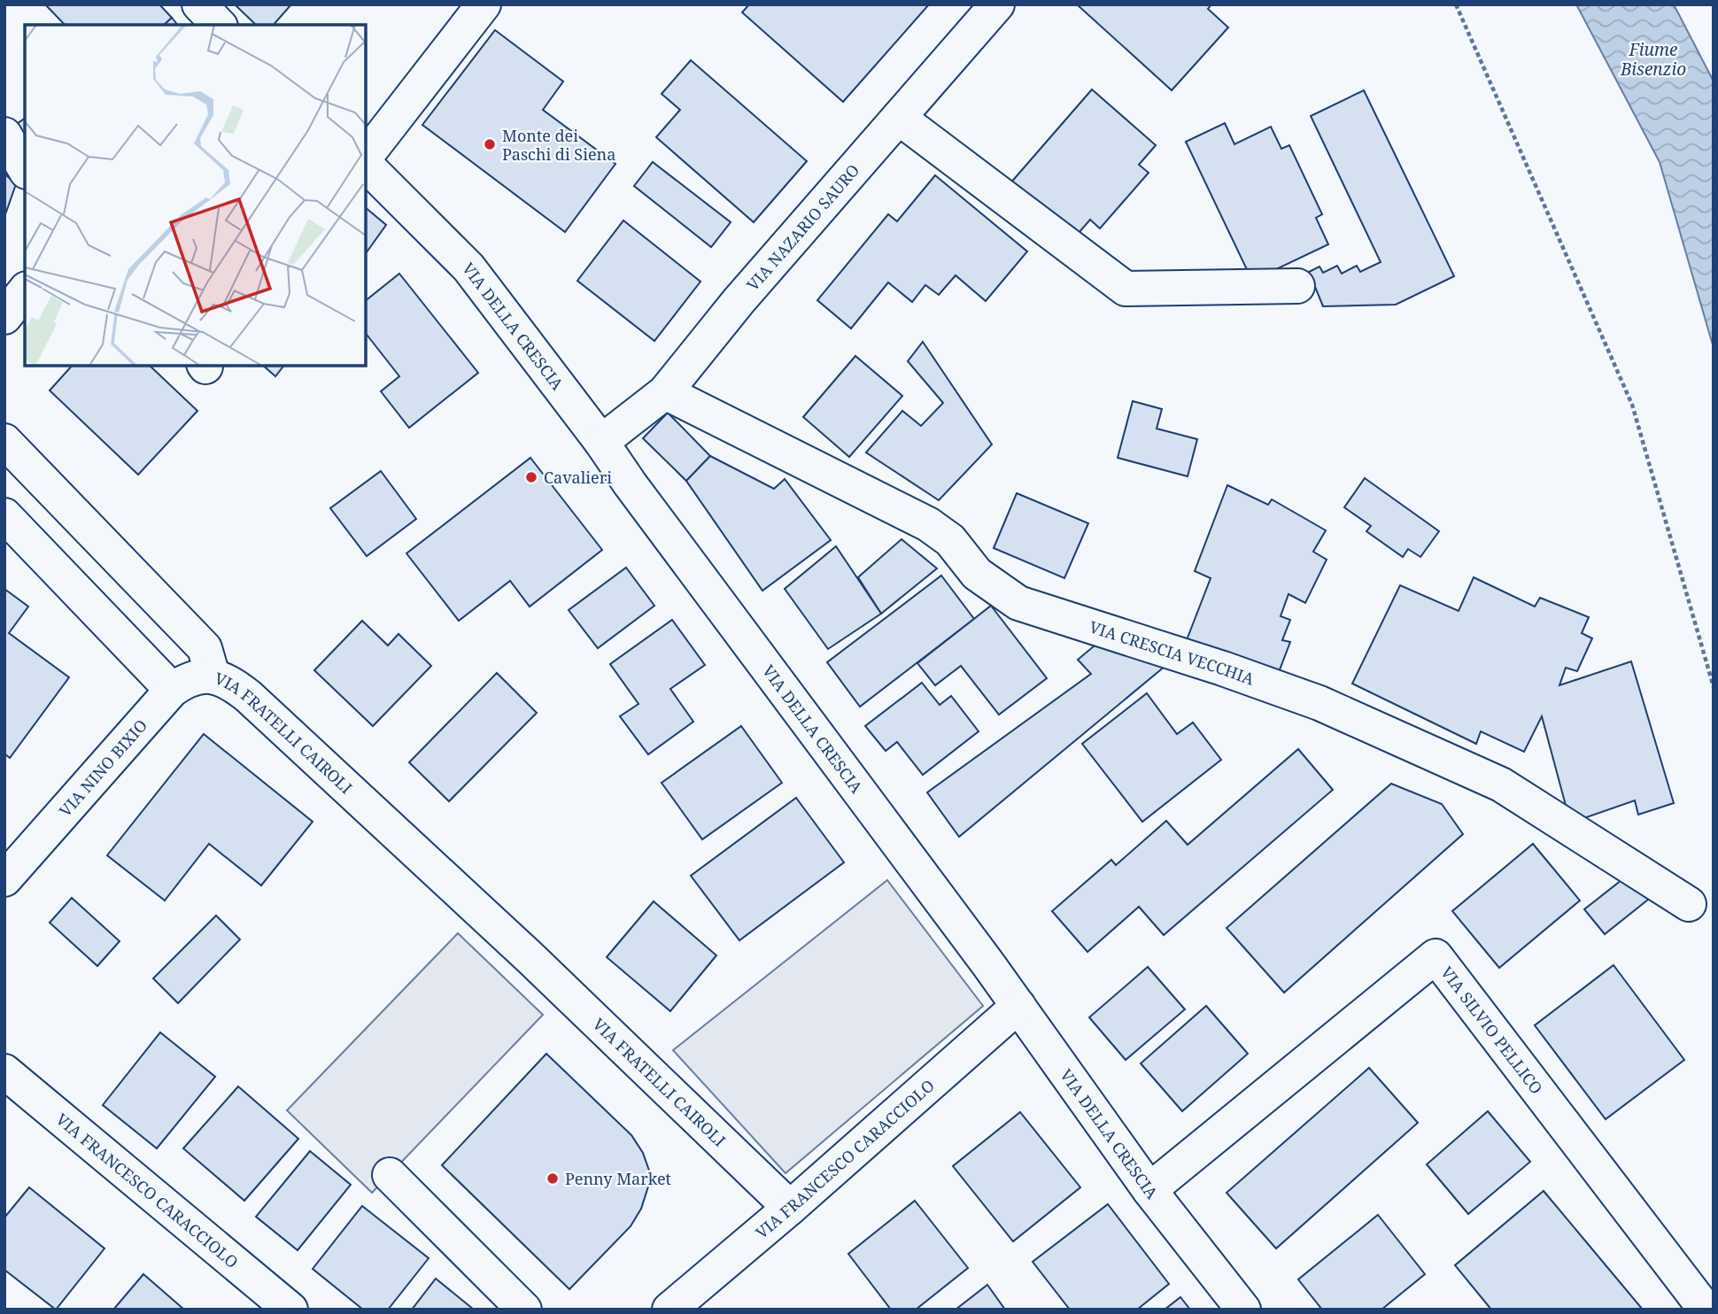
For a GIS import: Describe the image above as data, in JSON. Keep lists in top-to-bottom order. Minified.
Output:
{"streets":{"street":["VIA NAZARIO SAURO","VIA DELLA CRESCIA","VIA CRESCIA VECCHIA","VIA FRATELLI CAIROLI","VIA NINO BIXIO","VIA SILVIO PELLICO","VIA FRANCESCO CARACCIOLO"]},"crossings":[["VIA NAZARIO SAURO","VIA DELLA CRESCIA"],["VIA NAZARIO SAURO","VIA CRESCIA VECCHIA"],["VIA DELLA CRESCIA","VIA SILVIO PELLICO"],["VIA DELLA CRESCIA","VIA FRANCESCO CARACCIOLO"],["VIA FRATELLI CAIROLI","VIA NINO BIXIO"],["VIA FRATELLI CAIROLI","VIA FRANCESCO CARACCIOLO"]],"water":["Fiume Bisenzio"],"places":["Monte dei Paschi di Siena","Cavalieri","Penny Market"]}
